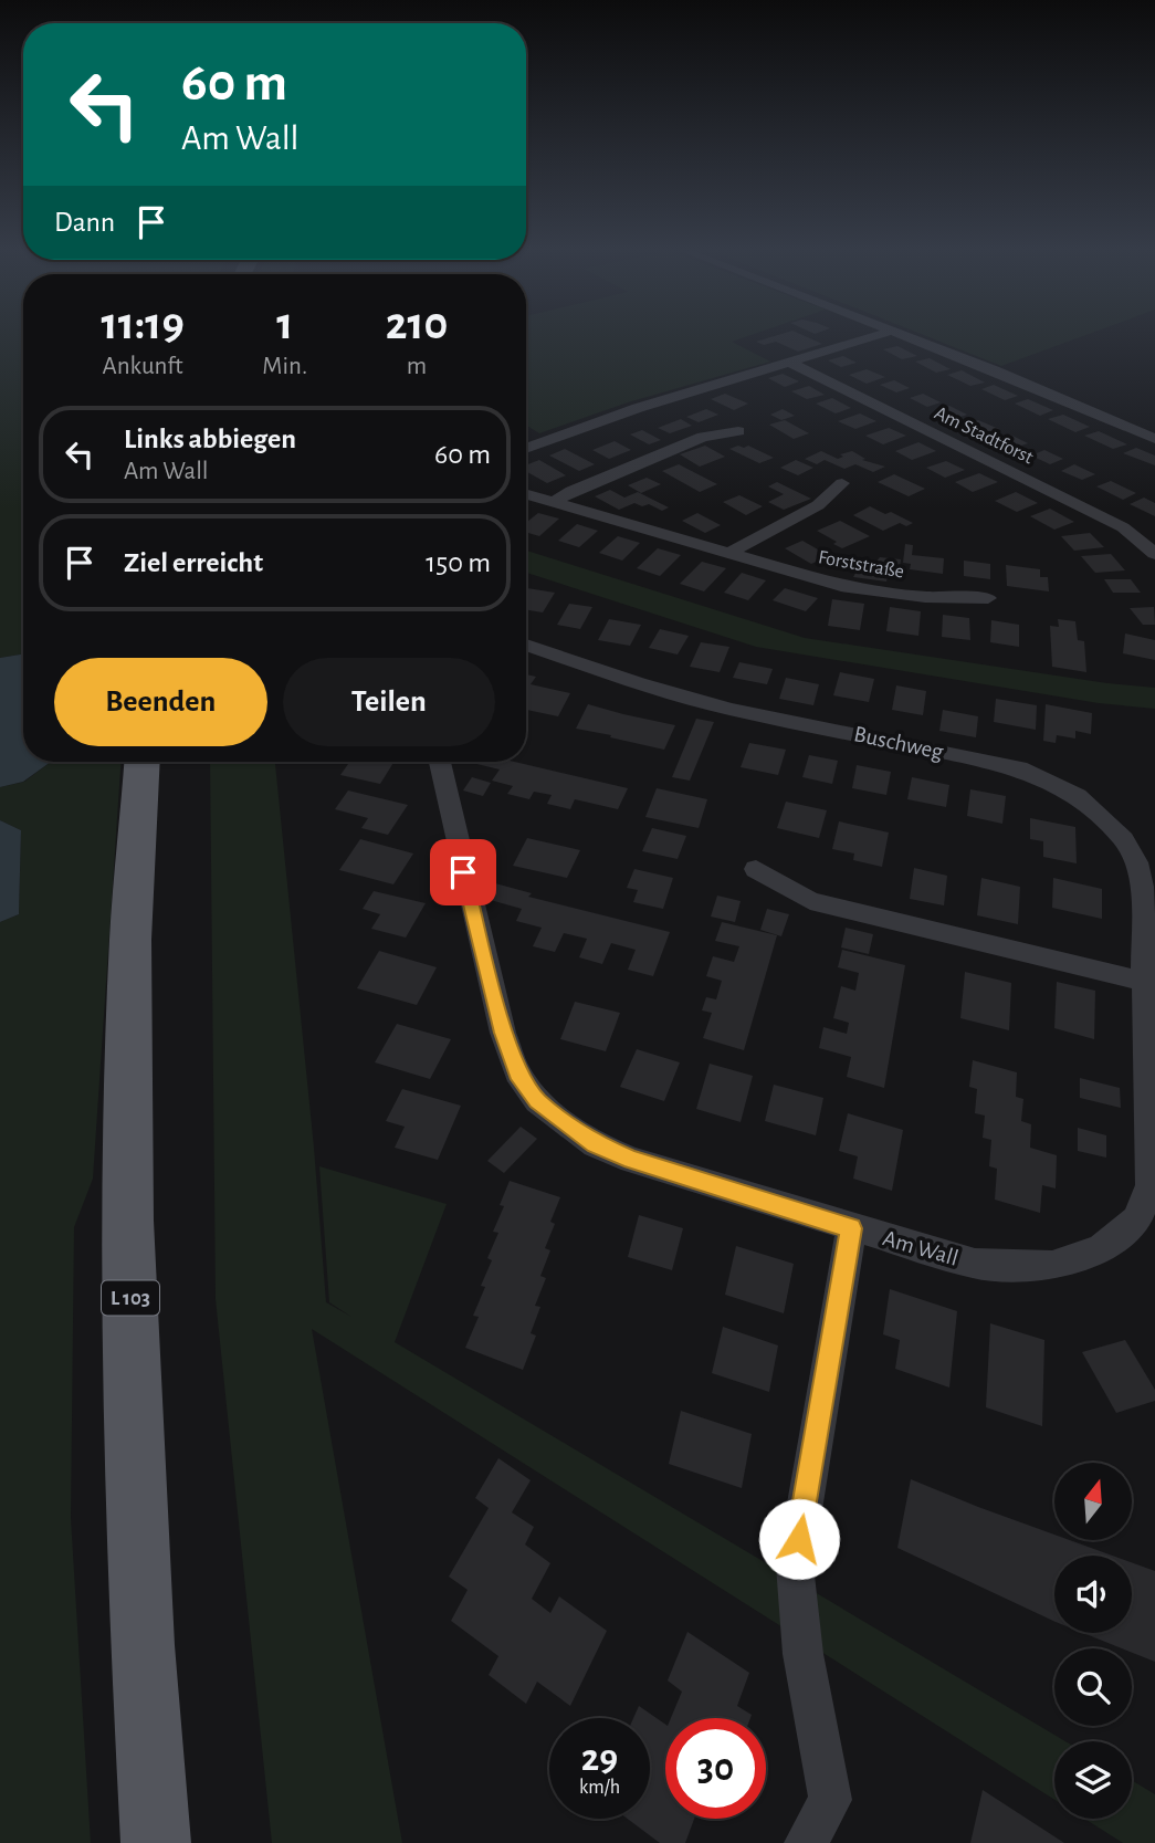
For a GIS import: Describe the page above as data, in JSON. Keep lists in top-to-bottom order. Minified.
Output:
{"streets":{"main road":["L 103"],"street":["Am Stadtforst","Forststraße","Buschweg","Am Wall"]},"crossings":[["Buschweg","Am Wall"]],"north":"top","page":{"turn":["60 m","Am Wall"],"then":"Dann","eta":["11:19","Ankunft","1","Min.","210","m"],"list":[{"name":"Links abbiegen","note":"Am Wall","value":"60 m"},{"name":"Ziel erreicht","value":"150 m"}],"buttons":["Beenden","Teilen"],"speed":"29 km/h","limit":"30"}}
